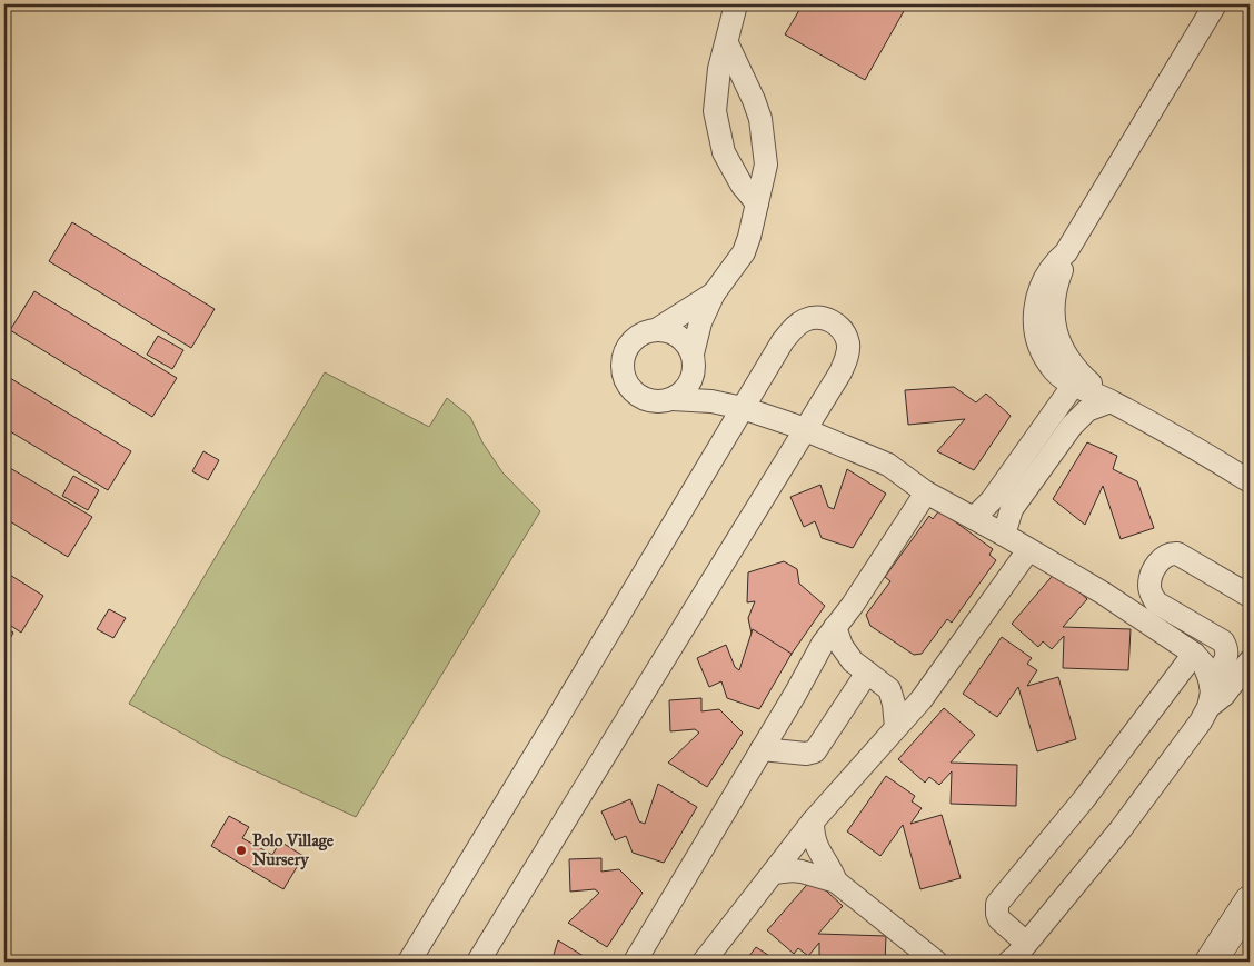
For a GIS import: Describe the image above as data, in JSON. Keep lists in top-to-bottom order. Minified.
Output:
{"places":["Polo Village Nursery"]}
